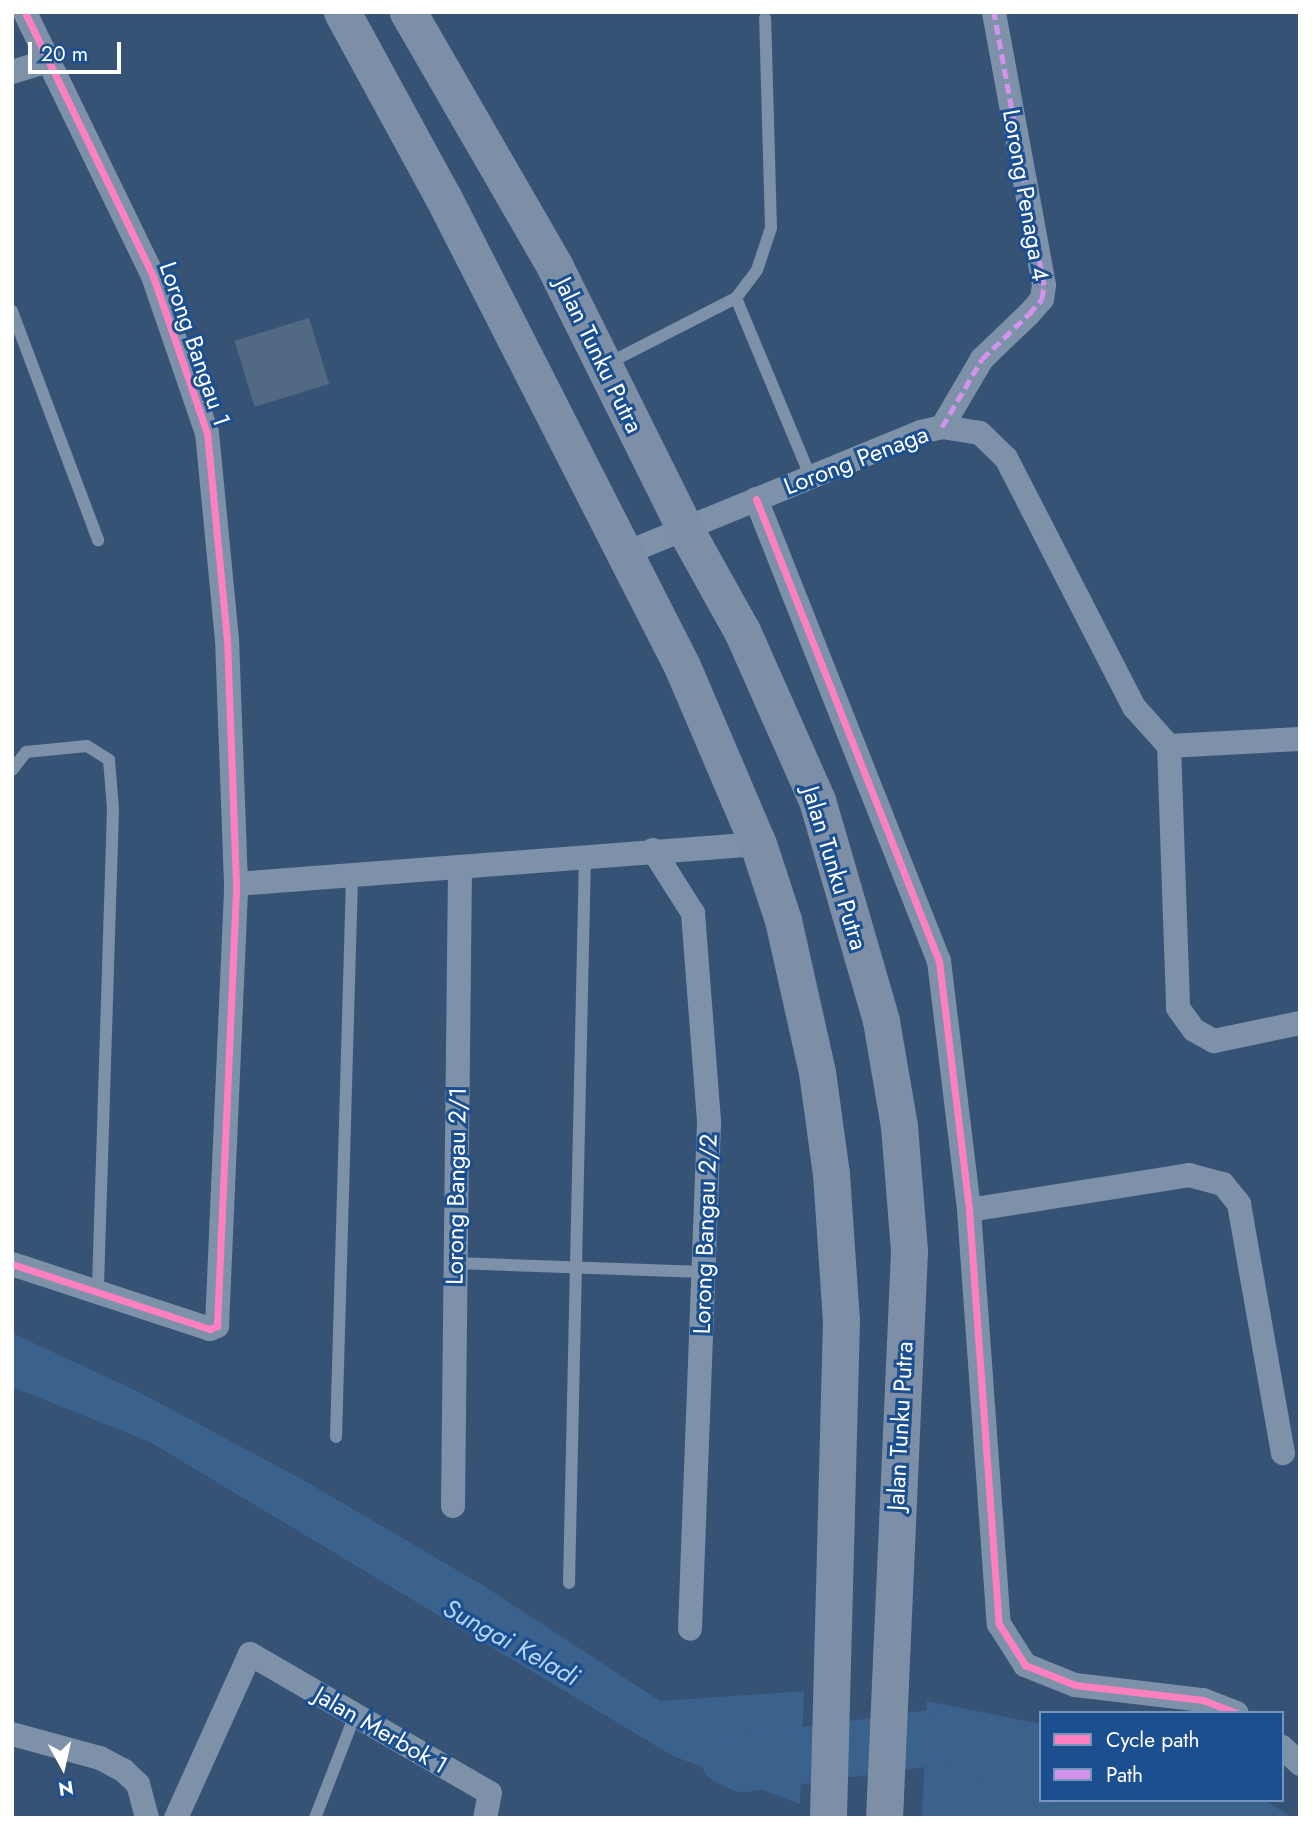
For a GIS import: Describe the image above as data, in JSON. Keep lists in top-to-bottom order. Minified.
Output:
{"streets":{"main road":["Jalan Tunku Putra"],"street":["Lorong Penaga 4","Lorong Bangau 1","Lorong Penaga","Lorong Bangau 2/1","Lorong Bangau 2/2","Jalan Merbok 1"]},"crossings":[["Lorong Penaga 4","Lorong Penaga"],["Jalan Tunku Putra","Lorong Penaga"]],"water":["Sungai Keladi"],"legend":["Cycle path","Path"],"scale_bar":"20 m","north":"bottom"}
